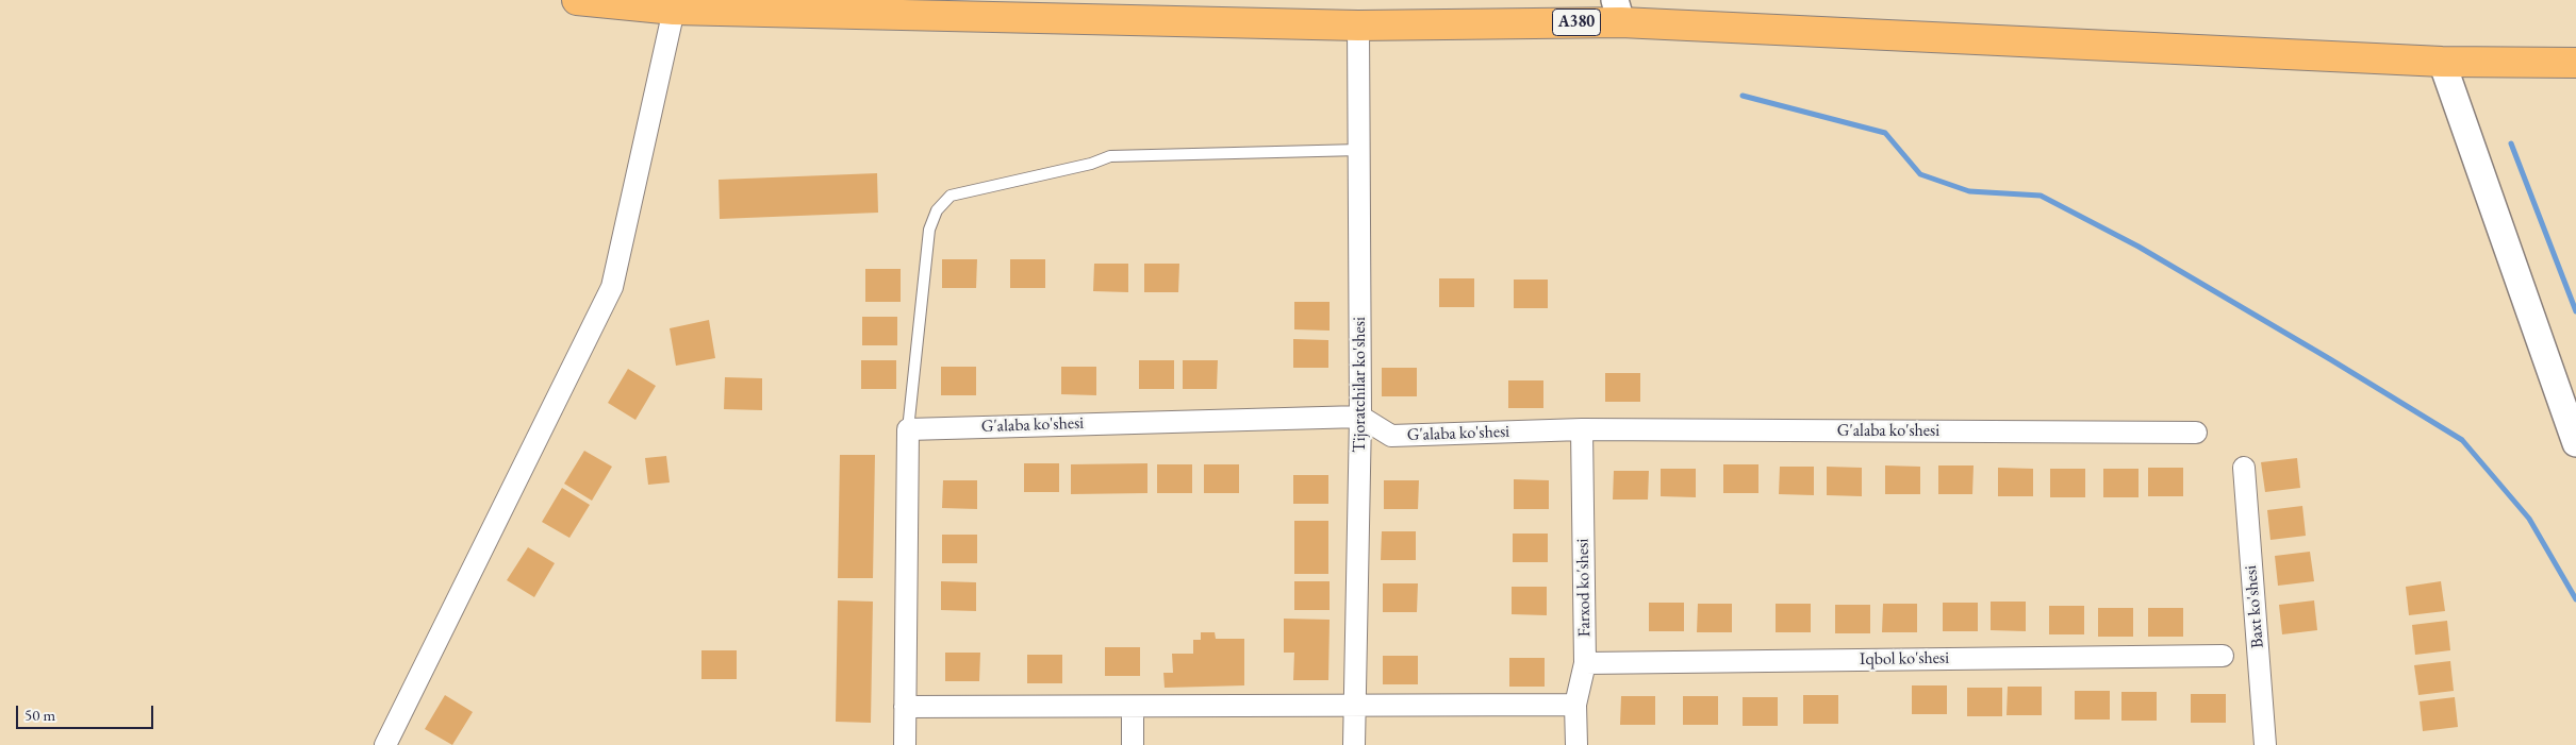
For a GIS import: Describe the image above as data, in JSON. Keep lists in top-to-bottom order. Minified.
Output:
{"streets":{"highway":["A380"],"street":["Tijoratchilar ko'shesi","G'alaba ko'shesi","Farxod ko'shesi","Baxt ko'shesi","Iqbol ko'shesi"]},"crossings":[["A380","Tijoratchilar ko'shesi"],["Tijoratchilar ko'shesi","G'alaba ko'shesi"],["G'alaba ko'shesi","Farxod ko'shesi"],["Farxod ko'shesi","Iqbol ko'shesi"]],"scale_bar":"50 m"}
